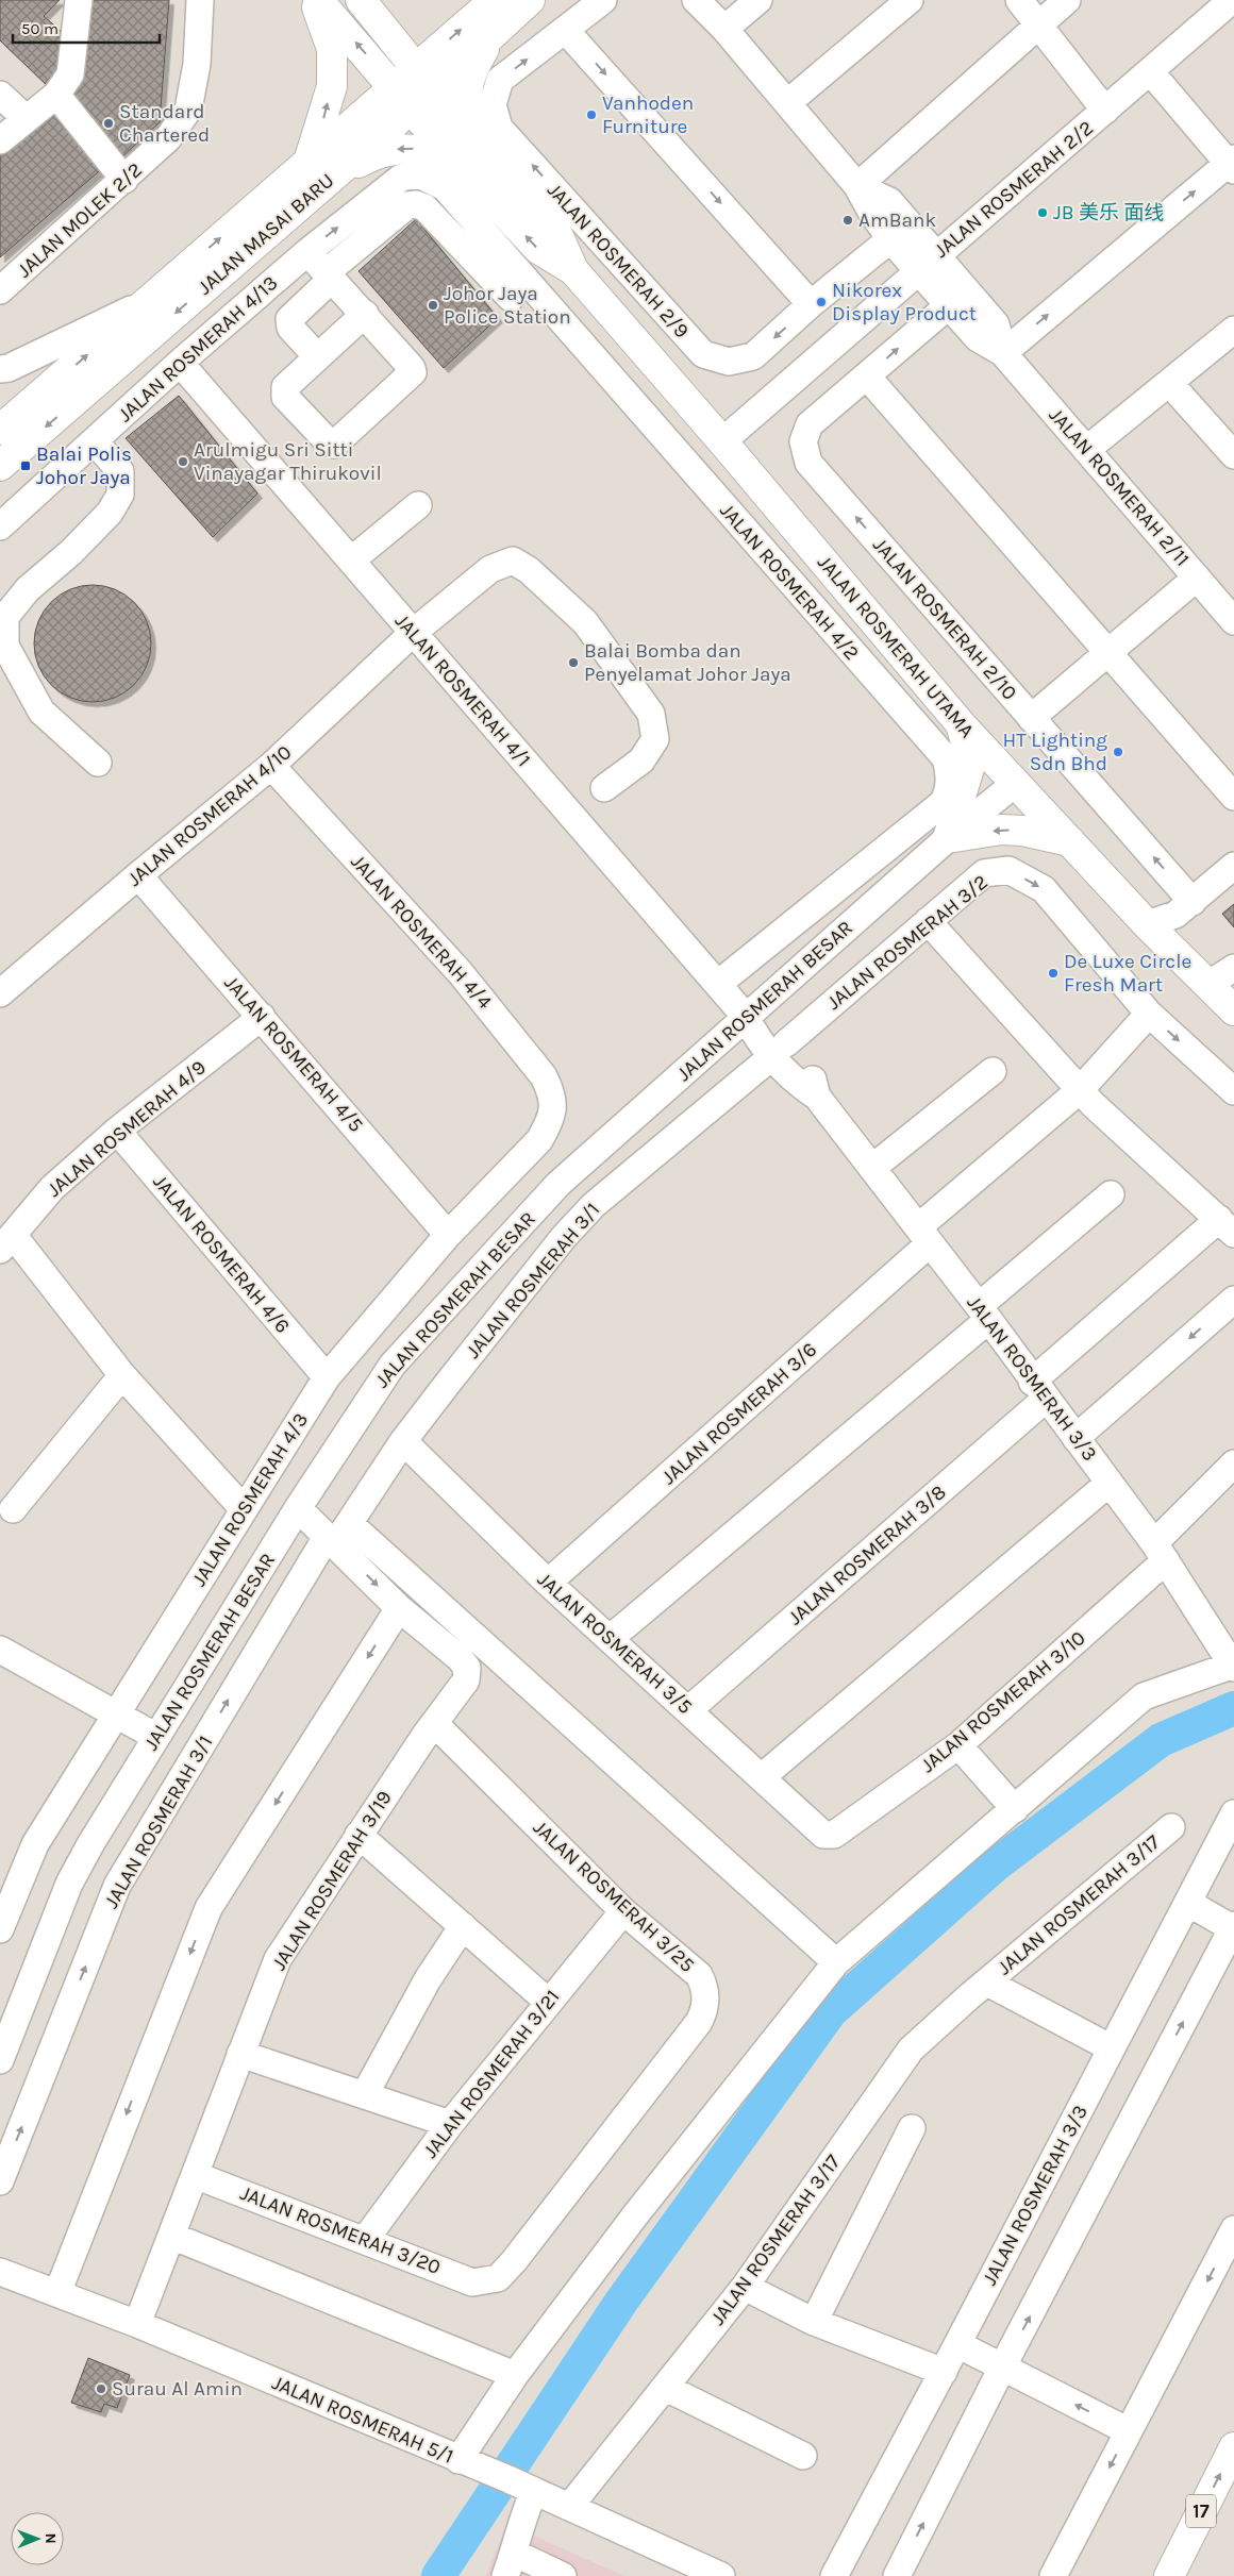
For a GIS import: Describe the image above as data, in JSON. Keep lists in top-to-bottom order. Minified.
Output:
{"streets":{"main road":["JALAN MASAI BARU","JALAN ROSMERAH UTAMA","17"],"street":["JALAN ROSMERAH 2/2","JALAN MOLEK 2/2","JALAN ROSMERAH 2/9","JALAN ROSMERAH 4/13","JALAN ROSMERAH 2/11","JALAN ROSMERAH 4/2","JALAN ROSMERAH 2/10","JALAN ROSMERAH 4/1","JALAN ROSMERAH 4/10","JALAN ROSMERAH 4/4","JALAN ROSMERAH 3/2","JALAN ROSMERAH BESAR","JALAN ROSMERAH 4/5","JALAN ROSMERAH 4/9","JALAN ROSMERAH 4/6","JALAN ROSMERAH 3/1","JALAN ROSMERAH 3/3","JALAN ROSMERAH 3/6","JALAN ROSMERAH 4/3","JALAN ROSMERAH 3/8","JALAN ROSMERAH 3/5","JALAN ROSMERAH 3/10","JALAN ROSMERAH 3/19","JALAN ROSMERAH 3/25","JALAN ROSMERAH 3/17","JALAN ROSMERAH 3/21","JALAN ROSMERAH 3/20","JALAN ROSMERAH 5/1"]},"crossings":[["JALAN ROSMERAH 2/2","JALAN ROSMERAH 2/11"],["JALAN ROSMERAH 2/2","JALAN ROSMERAH UTAMA"],["JALAN MASAI BARU","JALAN ROSMERAH UTAMA"],["JALAN ROSMERAH 4/13","JALAN ROSMERAH 4/2"],["JALAN ROSMERAH 4/13","JALAN ROSMERAH 4/1"],["JALAN ROSMERAH 2/11","JALAN ROSMERAH 2/10"],["JALAN ROSMERAH 4/2","JALAN ROSMERAH 4/1"],["JALAN ROSMERAH UTAMA","JALAN ROSMERAH BESAR"],["JALAN ROSMERAH 4/1","JALAN ROSMERAH 4/10"],["JALAN ROSMERAH 4/1","JALAN ROSMERAH BESAR"],["JALAN ROSMERAH 4/1","JALAN ROSMERAH 3/3"],["JALAN ROSMERAH 4/10","JALAN ROSMERAH 4/4"],["JALAN ROSMERAH 4/10","JALAN ROSMERAH 4/5"],["JALAN ROSMERAH 4/4","JALAN ROSMERAH 4/3"],["JALAN ROSMERAH 3/2","JALAN ROSMERAH 3/1"],["JALAN ROSMERAH 3/2","JALAN ROSMERAH 3/3"],["JALAN ROSMERAH 3/2","JALAN ROSMERAH 3/6"],["JALAN ROSMERAH BESAR","JALAN ROSMERAH 3/3"],["JALAN ROSMERAH BESAR","JALAN ROSMERAH 3/19"],["JALAN ROSMERAH 4/5","JALAN ROSMERAH 4/9"],["JALAN ROSMERAH 4/5","JALAN ROSMERAH 4/3"],["JALAN ROSMERAH 4/9","JALAN ROSMERAH 4/6"],["JALAN ROSMERAH 4/6","JALAN ROSMERAH 4/3"],["JALAN ROSMERAH 3/1","JALAN ROSMERAH 3/3"],["JALAN ROSMERAH 3/1","JALAN ROSMERAH 3/5"],["JALAN ROSMERAH 3/1","JALAN ROSMERAH 3/19"],["JALAN ROSMERAH 3/3","JALAN ROSMERAH 3/6"],["JALAN ROSMERAH 3/3","JALAN ROSMERAH 3/8"],["JALAN ROSMERAH 3/3","JALAN ROSMERAH 3/10"],["JALAN ROSMERAH 3/3","JALAN ROSMERAH 3/17"],["JALAN ROSMERAH 3/6","JALAN ROSMERAH 3/5"],["JALAN ROSMERAH 3/8","JALAN ROSMERAH 3/5"],["JALAN ROSMERAH 3/5","JALAN ROSMERAH 3/10"],["JALAN ROSMERAH 3/19","JALAN ROSMERAH 3/25"],["JALAN ROSMERAH 3/19","JALAN ROSMERAH 3/20"],["JALAN ROSMERAH 3/19","JALAN ROSMERAH 5/1"],["JALAN ROSMERAH 3/25","JALAN ROSMERAH 3/21"],["JALAN ROSMERAH 3/25","JALAN ROSMERAH 3/20"],["JALAN ROSMERAH 3/17","JALAN ROSMERAH 5/1"],["JALAN ROSMERAH 3/21","JALAN ROSMERAH 3/20"]],"places":{"other":["Vanhoden Furniture","Standard Chartered","JB 美乐 面线","AmBank","Nikorex Display Product","Johor Jaya Police Station","Arulmigu Sri Sitti Vinayagar Thirukovil","Balai Bomba dan Penyelamat Johor Jaya","HT Lighting Sdn Bhd","De Luxe Circle Fresh Mart","Surau Al Amin"],"transit":["Balai Polis Johor Jaya"]},"scale_bar":"50 m","north":"right"}
